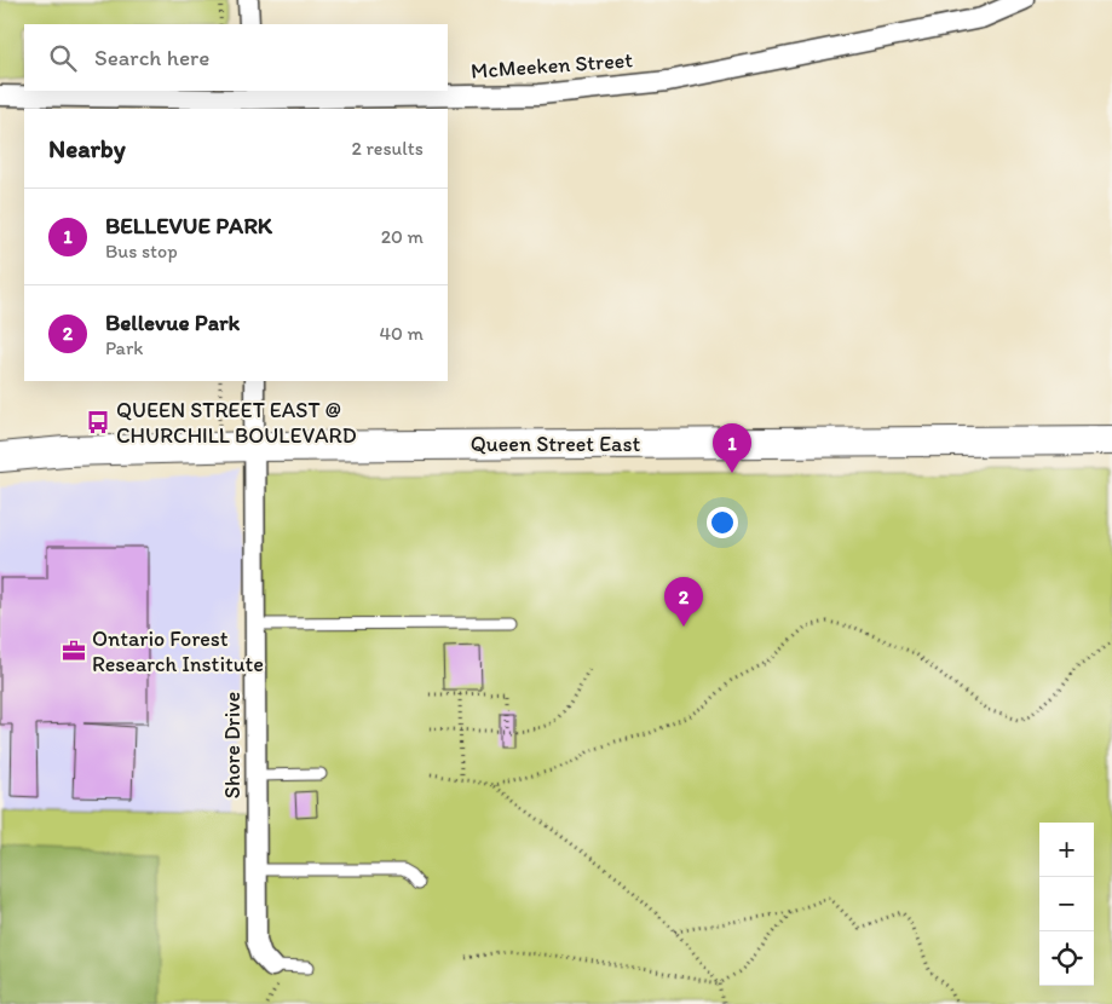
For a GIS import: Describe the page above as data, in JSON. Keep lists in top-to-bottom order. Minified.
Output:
{"streets":{"main road":["Queen Street East"],"street":["McMeeken Street","Shore Drive"]},"crossings":[["Queen Street East","Shore Drive"]],"places":{"bus stop":["QUEEN STREET EAST @ CHURCHILL BOULEVARD"],"office":["Ontario Forest Research Institute"]},"page":{"search":"Search here","heading":["Nearby","2 results"],"list":[{"mark":"1","name":"BELLEVUE PARK","note":"Bus stop","value":"20 m"},{"mark":"2","name":"Bellevue Park","note":"Park","value":"40 m"}],"pins":["1","2"],"map_buttons":["+","−"]}}
